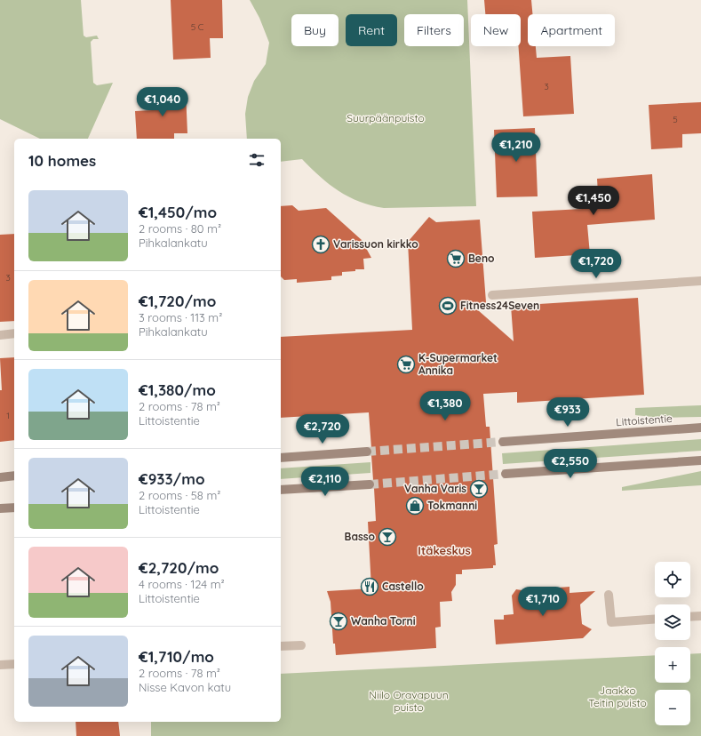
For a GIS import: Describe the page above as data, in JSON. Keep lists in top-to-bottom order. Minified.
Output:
{"streets":{"main road":["Littoistentie"]},"districts":["Itäkeskus"],"parks":["Suurpäänpuisto","Jaakko Teitin puisto","Niilo Oravapuun puisto"],"places":{"church":["Varissuon kirkko"],"supermarket":["Beno","K-Supermarket Annika"],"sports":["Fitness24Seven"],"bar":["Vanha Varis","Basso","Wanha Torni"],"shop":["Tokmanni"],"restaurant":["Castello"]},"house_numbers":["5 C","3","5","3","1"],"page":{"chip":["Buy","Rent","Filters","New","Apartment"],"price":["€1,040","€1,210","€1,450","€1,720","€1,380","€933","€2,720","€2,550","€2,110","€1,710"],"heading":"10 homes","list":[{"name":"€1,450/mo","note":"2 rooms · 80 m² · Pihkalankatu"},{"name":"€1,720/mo","note":"3 rooms · 113 m² · Pihkalankatu"},{"name":"€1,380/mo","note":"2 rooms · 78 m² · Littoistentie"},{"name":"€933/mo","note":"2 rooms · 58 m² · Littoistentie"},{"name":"€2,720/mo","note":"4 rooms · 124 m² · Littoistentie"},{"name":"€1,710/mo","note":"2 rooms · 78 m² · Nisse Kavon katu"}],"map_buttons":["+","−"]}}
